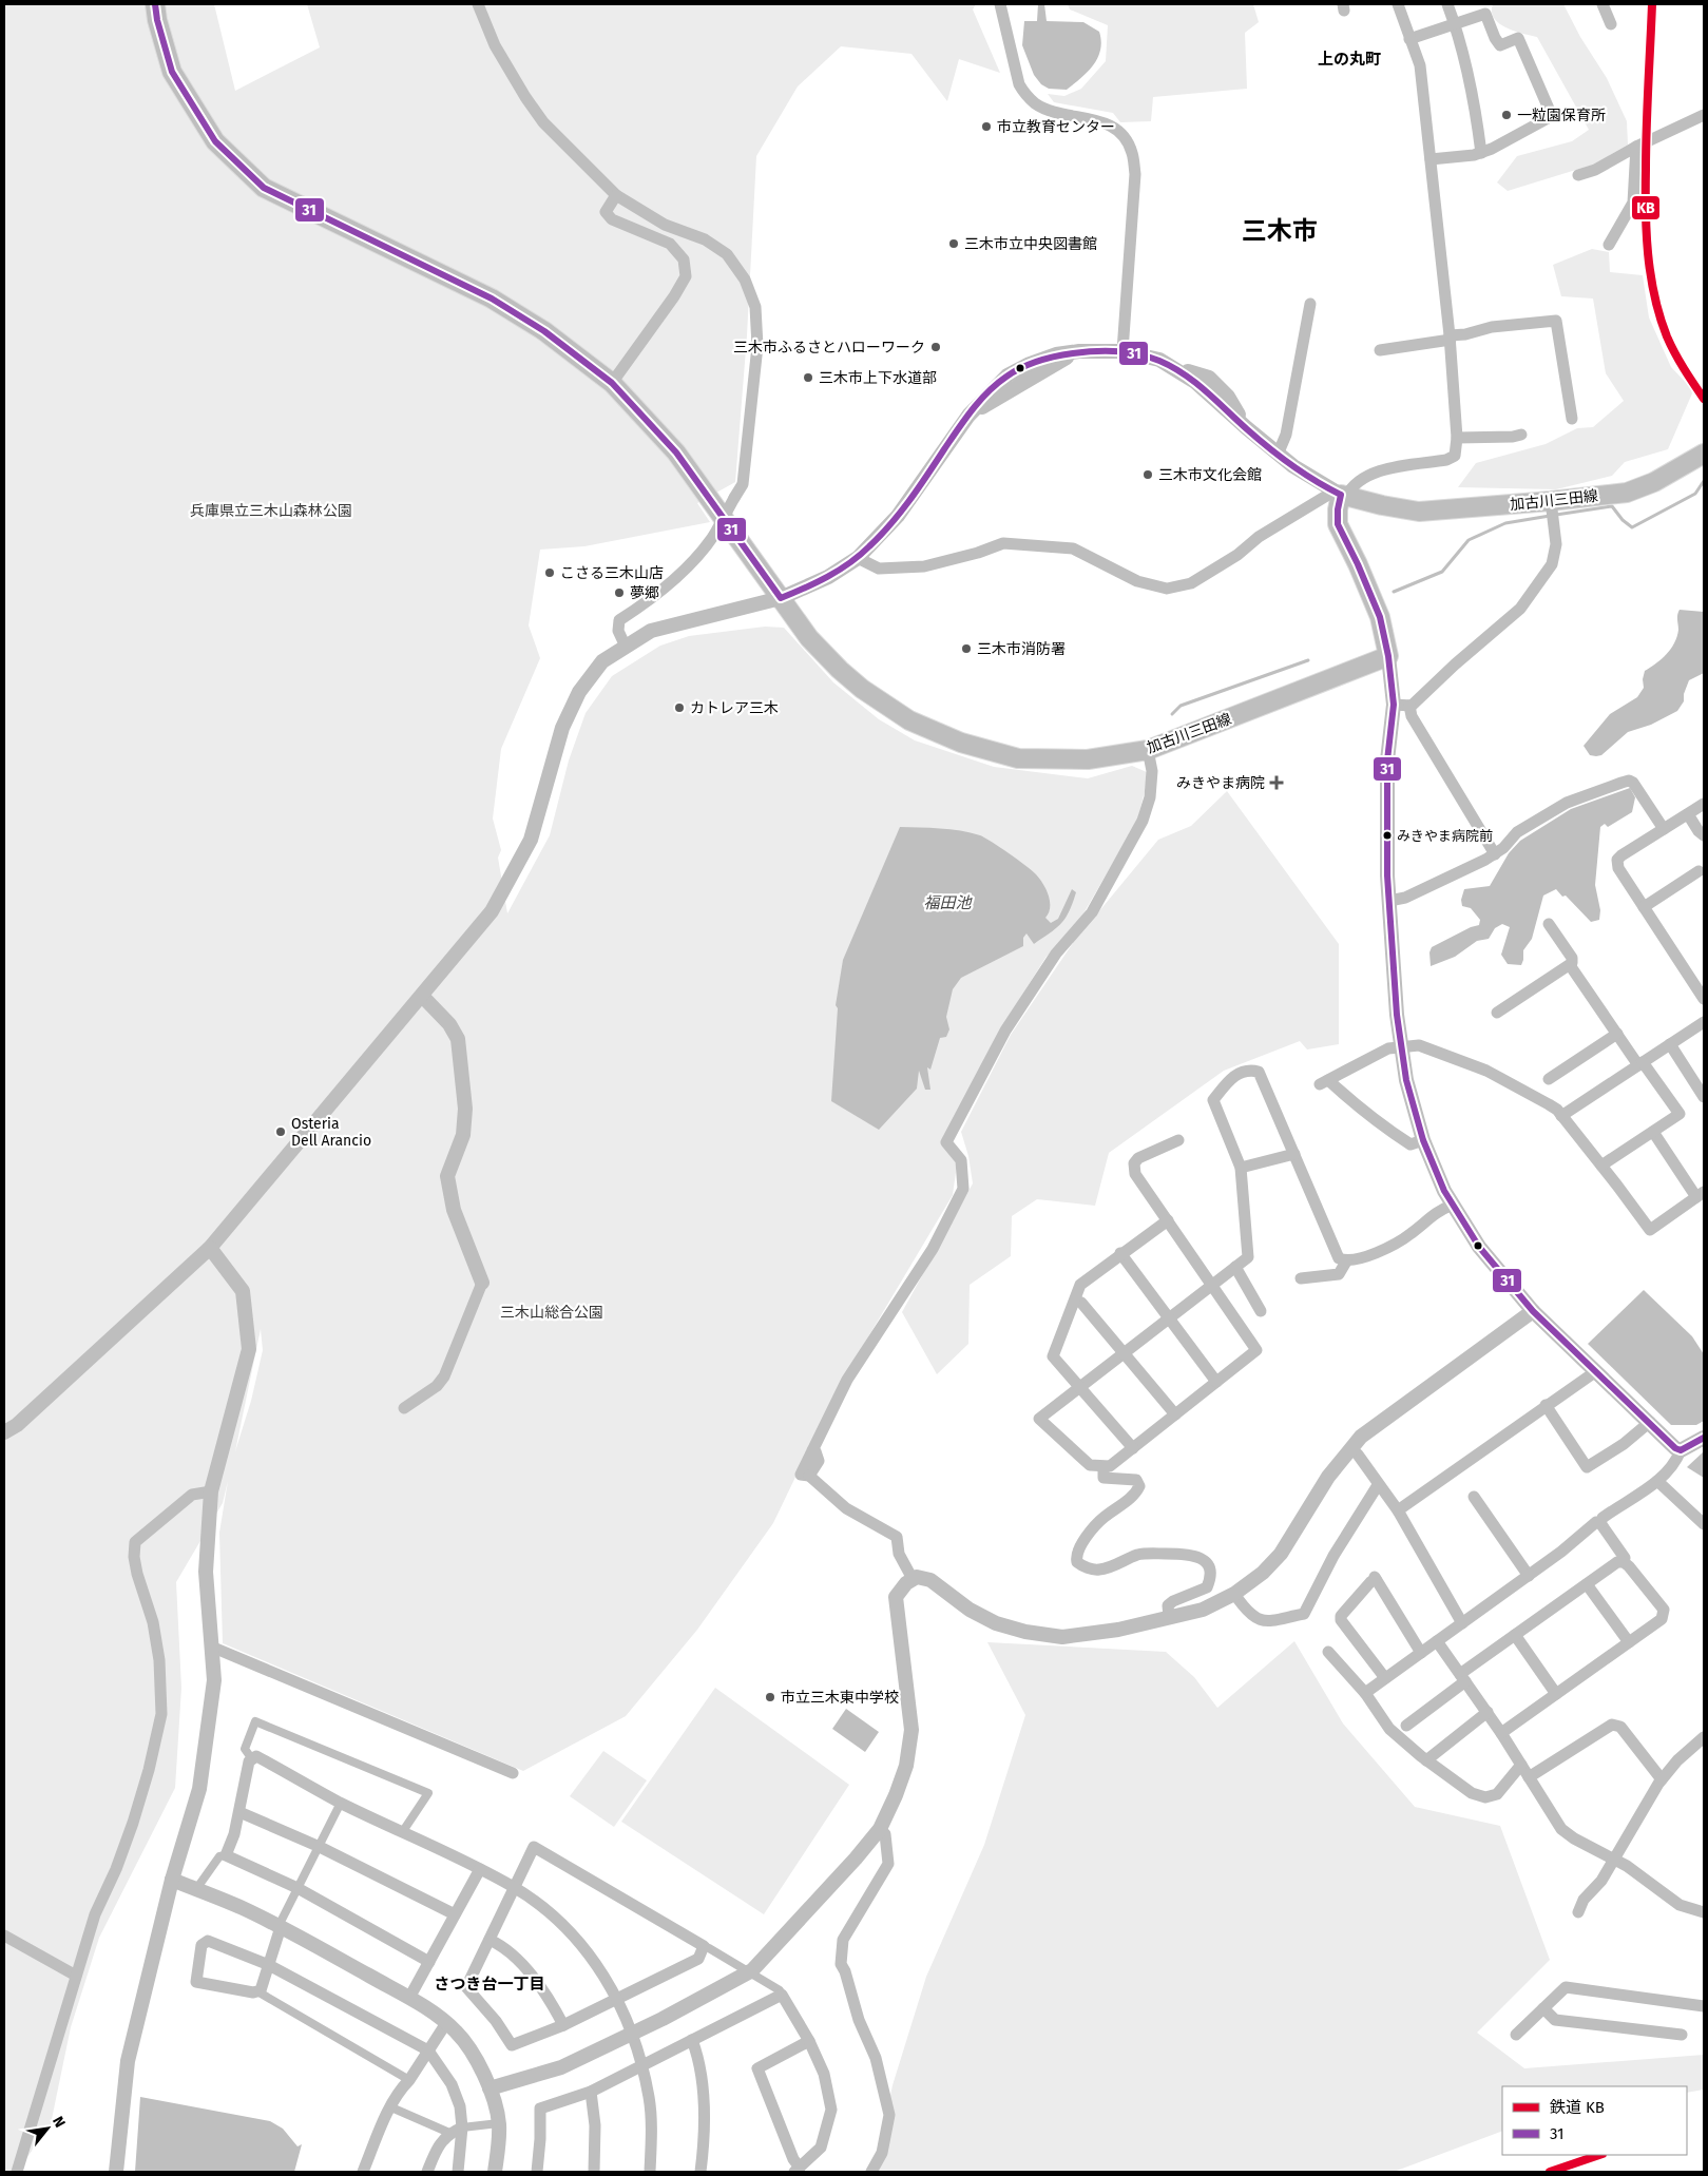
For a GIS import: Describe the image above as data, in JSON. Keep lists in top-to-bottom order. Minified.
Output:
{"streets":{"main road":["加古川三田線"]},"districts":["上の丸町","三木市","さつき台一丁目"],"water":["福田池"],"parks":["兵庫県立三木山森林公園","三木山総合公園"],"places":{"other":["一粒園保育所","市立教育センター","三木市立中央図書館","三木市ふるさとハローワーク","三木市上下水道部","三木市文化会館","こさる三木山店","夢郷","三木市消防署","カトレア三木","みきやま病院前","Osteria Dell Arancio","市立三木東中学校"],"health":["みきやま病院"]},"lines":["rail line KB","transit line 31"],"legend":["鉄道 KB","31"],"north":"top right"}
